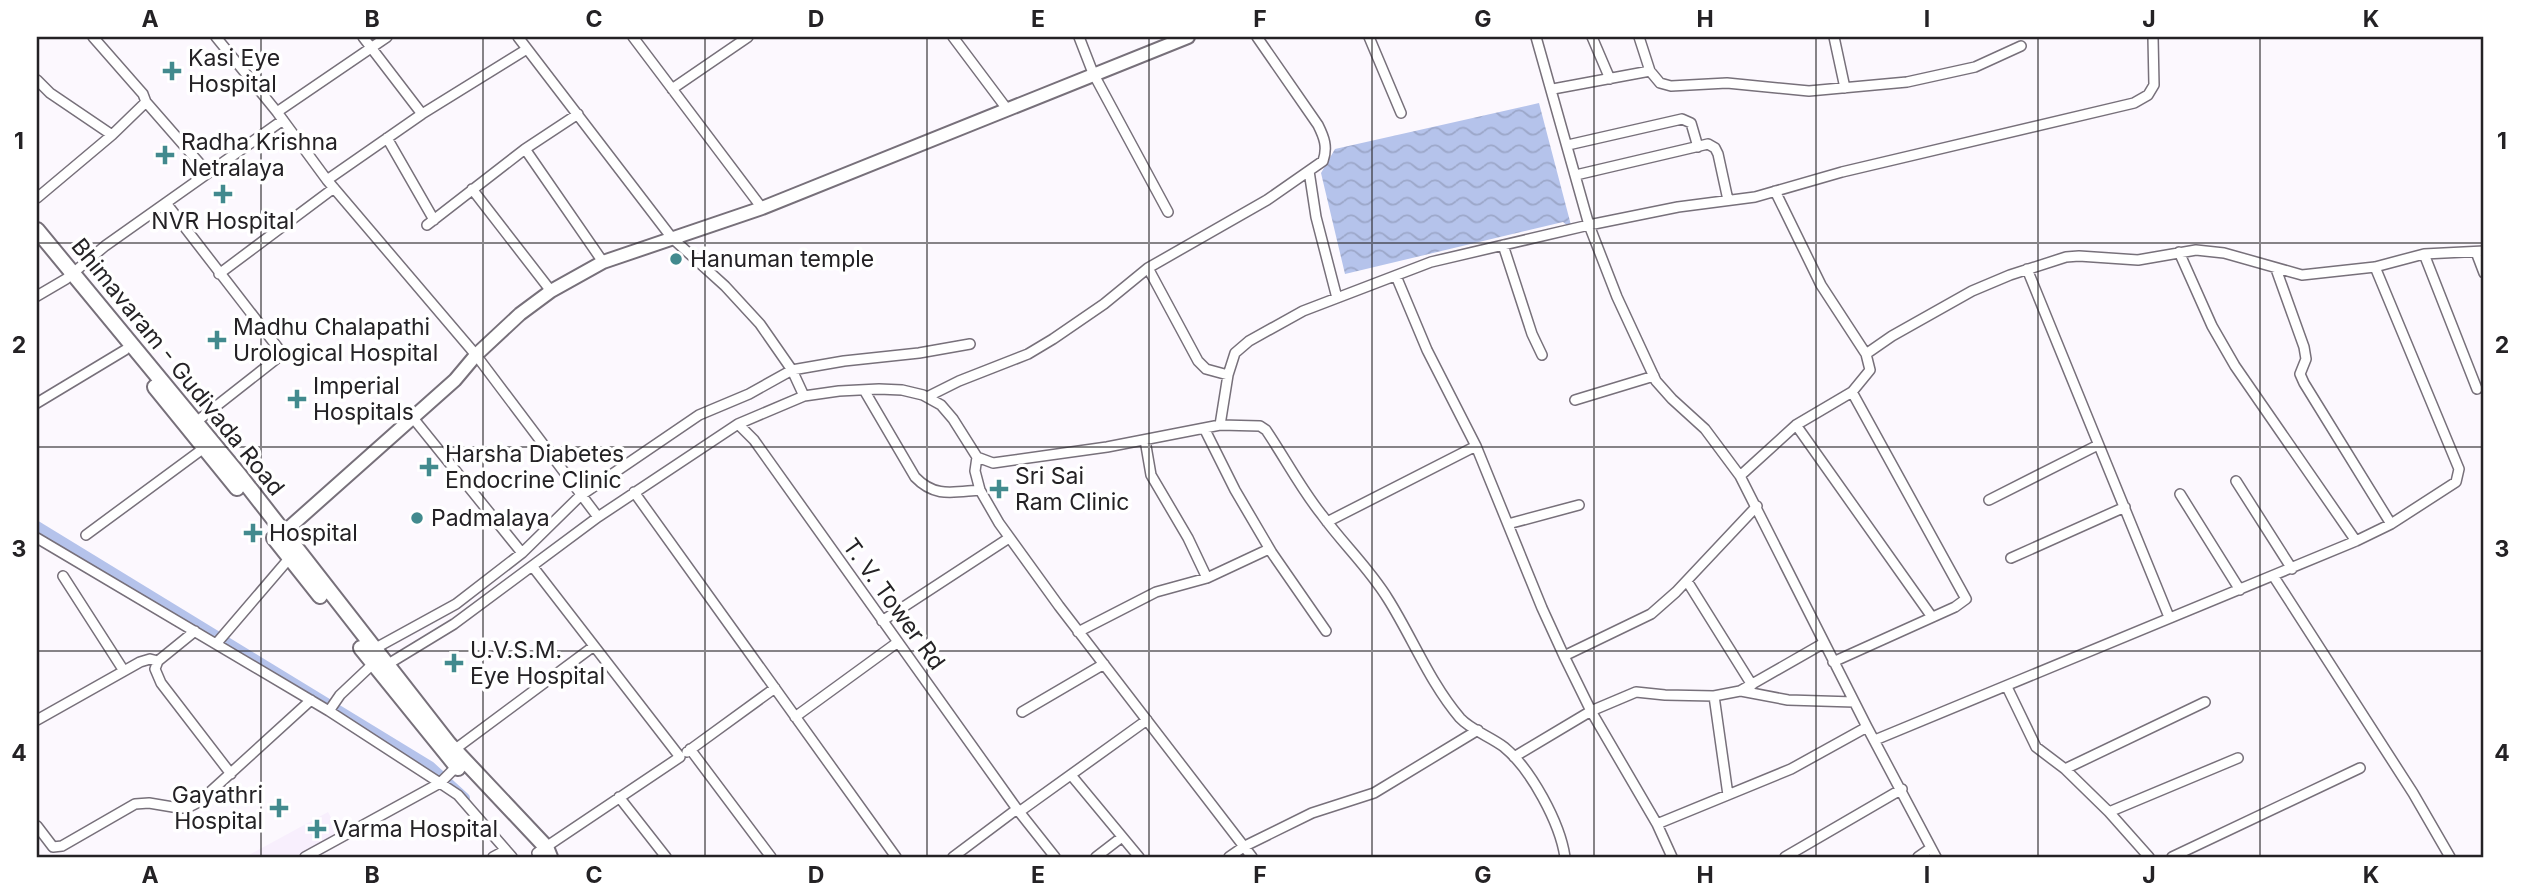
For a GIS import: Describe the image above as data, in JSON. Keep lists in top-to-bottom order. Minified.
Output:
{"streets":{"main road":["Bhimavaram - Gudivada Road"],"street":["T. V. Tower Rd"]},"places":{"health":["Kasi Eye Hospital","Radha Krishna Netralaya","NVR Hospital","Madhu Chalapathi Urological Hospital","Imperial Hospitals","Harsha Diabetes Endocrine Clinic","Sri Sai Ram Clinic","Hospital","U.V.S.M. Eye Hospital","Gayathri Hospital","Varma Hospital"],"other":["Hanuman temple","Padmalaya"]},"grid":{"columns":["A","B","C","D","E","F","G","H","I","J","K"],"rows":["1","2","3","4"]}}
